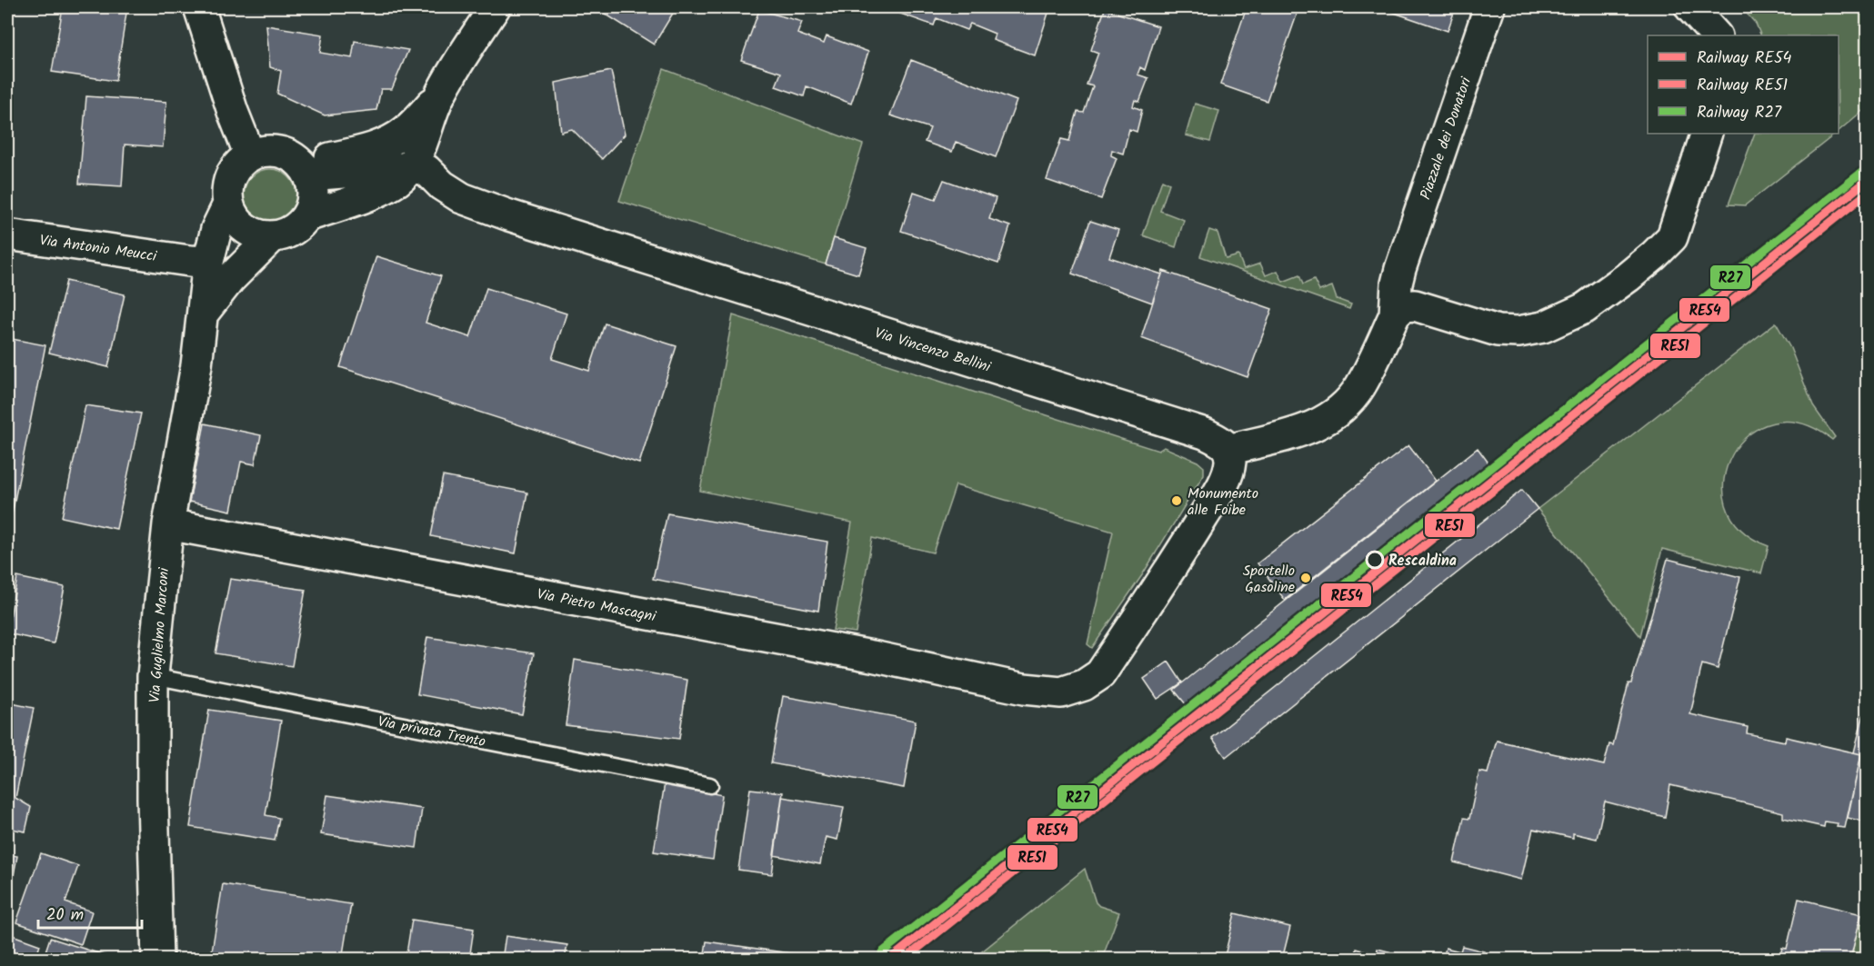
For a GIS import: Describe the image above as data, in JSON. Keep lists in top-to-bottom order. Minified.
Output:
{"streets":{"street":["Piazzale dei Donatori","Via Antonio Meucci","Via Vincenzo Bellini","Via Pietro Mascagni","Via Guglielmo Marconi"],"lane":["Via privata Trento"]},"crossings":[["Via Antonio Meucci","Via Guglielmo Marconi"],["Via Vincenzo Bellini","Via Pietro Mascagni"],["Via Vincenzo Bellini","Via Guglielmo Marconi"],["Via Pietro Mascagni","Via Guglielmo Marconi"],["Via Guglielmo Marconi","Via privata Trento"]],"places":["Monumento alle Foibe","Rescaldina","Sportello Gasoline"],"lines":["rail line R27","rail line RE54","rail line RE51"],"legend":["Railway RE54","Railway RE51","Railway R27"],"scale_bar":"20 m"}
